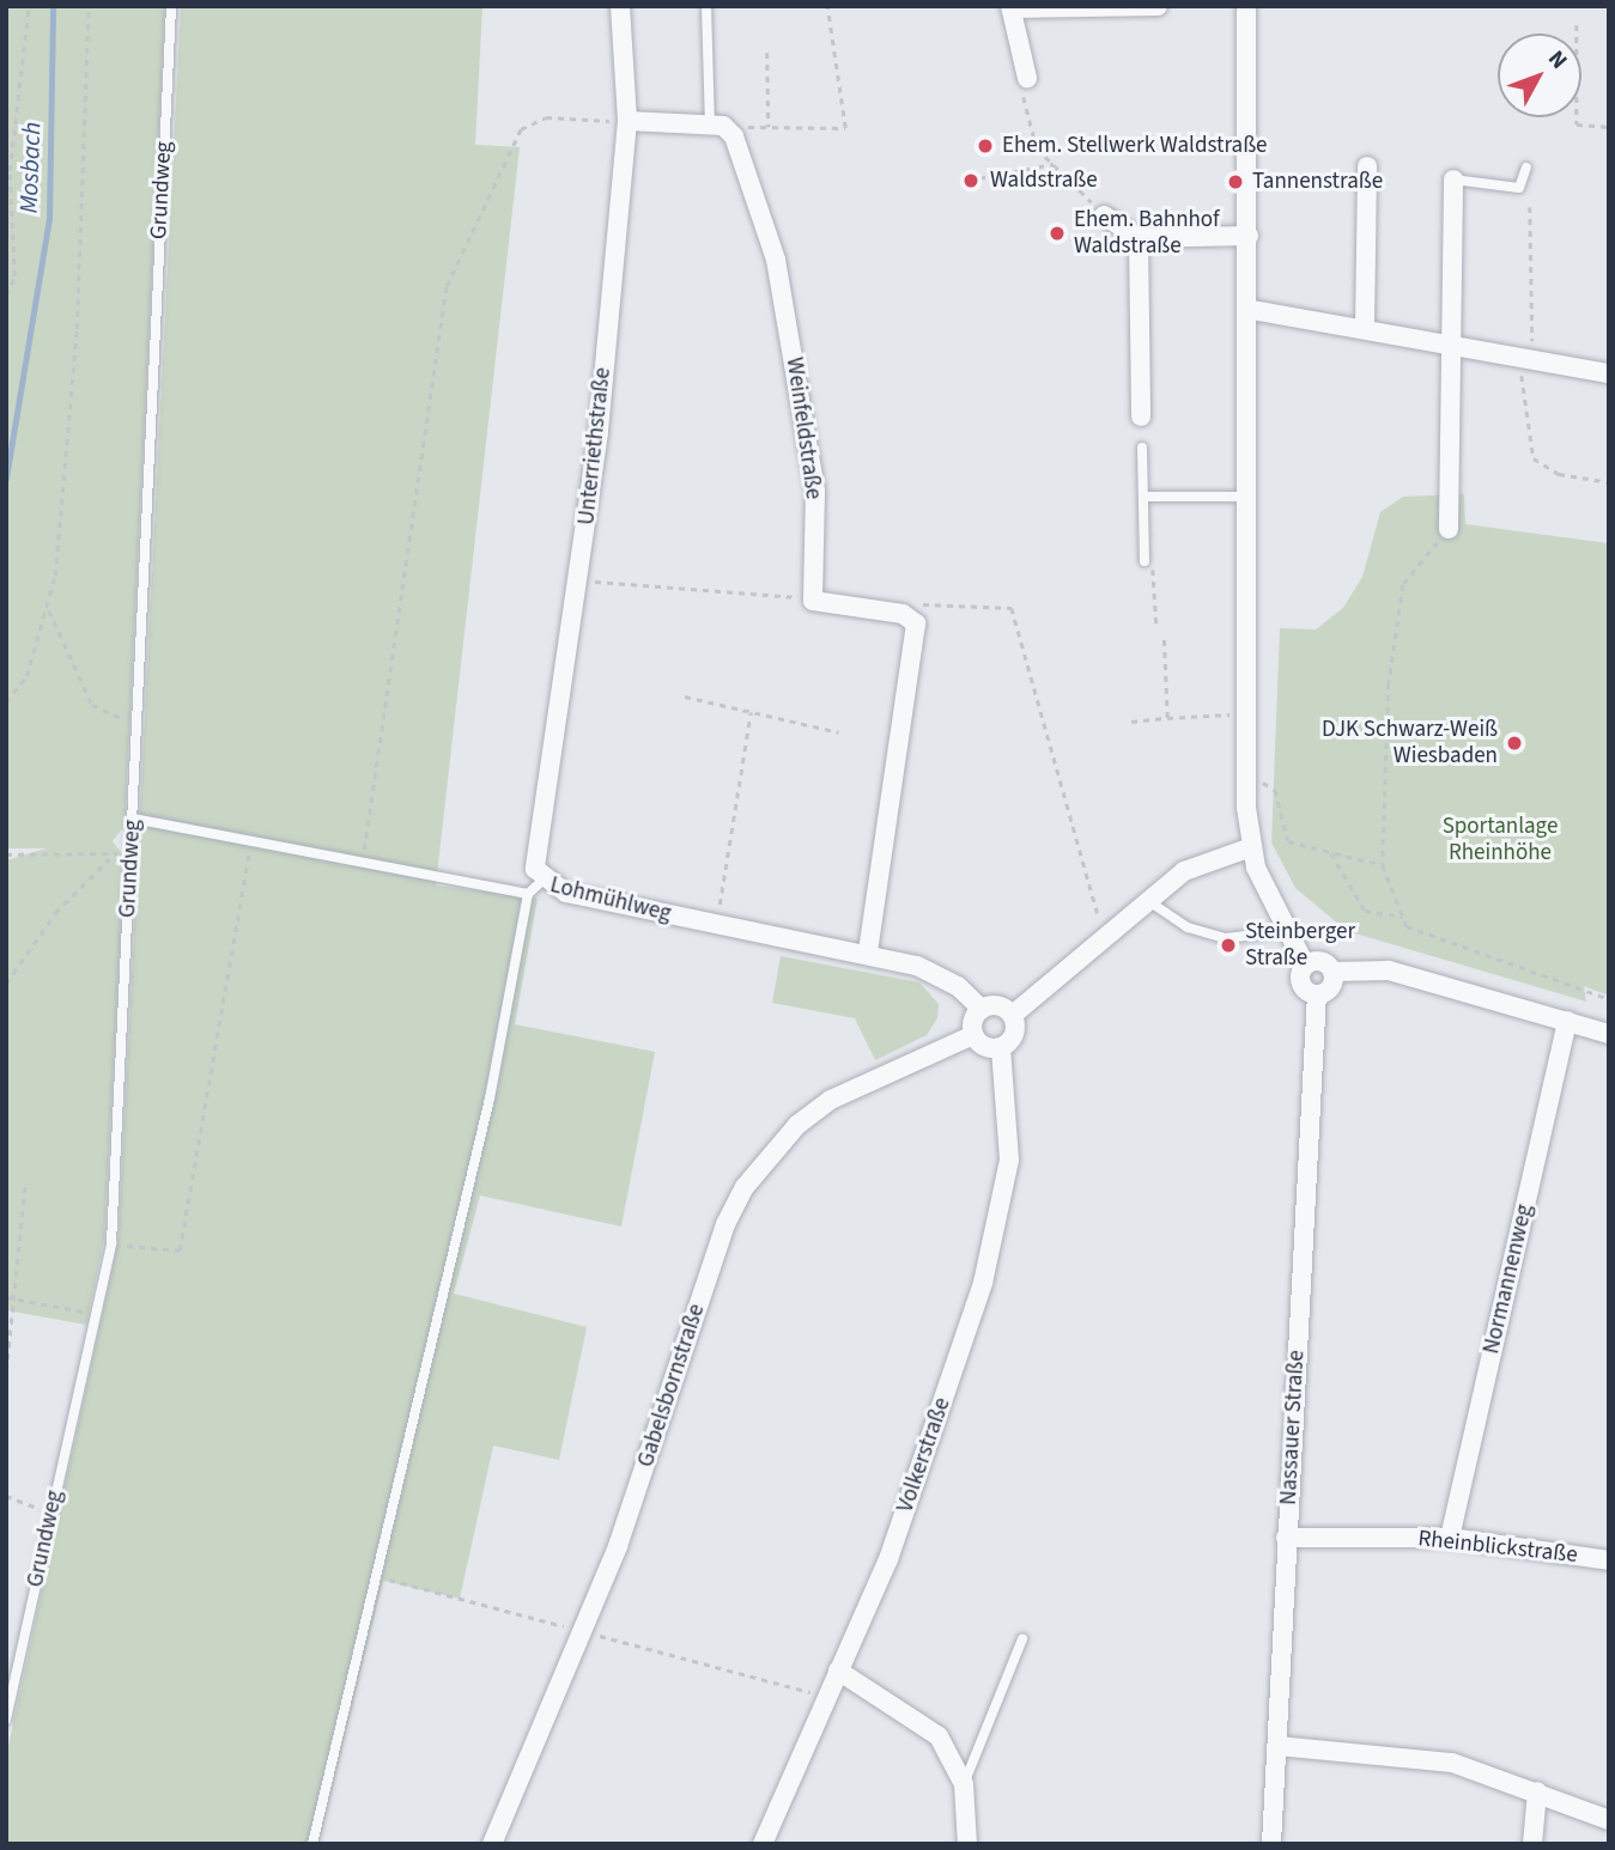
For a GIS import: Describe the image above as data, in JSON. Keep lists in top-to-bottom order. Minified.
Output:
{"streets":{"street":["Weinfeldstraße","Unterriethstraße","Lohmühlweg","Normannenweg","Gabelsbornstraße","Nassauer Straße","Volkerstraße","Rheinblickstraße"],"lane":["Grundweg"]},"crossings":[["Grundweg","Lohmühlweg"],["Unterriethstraße","Lohmühlweg"],["Lohmühlweg","Gabelsbornstraße"],["Lohmühlweg","Volkerstraße"],["Normannenweg","Rheinblickstraße"],["Gabelsbornstraße","Volkerstraße"],["Nassauer Straße","Rheinblickstraße"]],"water":["Mosbach"],"parks":["Sportanlage Rheinhöhe"],"places":["Ehem. Stellwerk Waldstraße","Waldstraße","Tannenstraße","Ehem. Bahnhof Waldstraße","DJK Schwarz-Weiß Wiesbaden","Steinberger Straße"],"north":"top right"}
